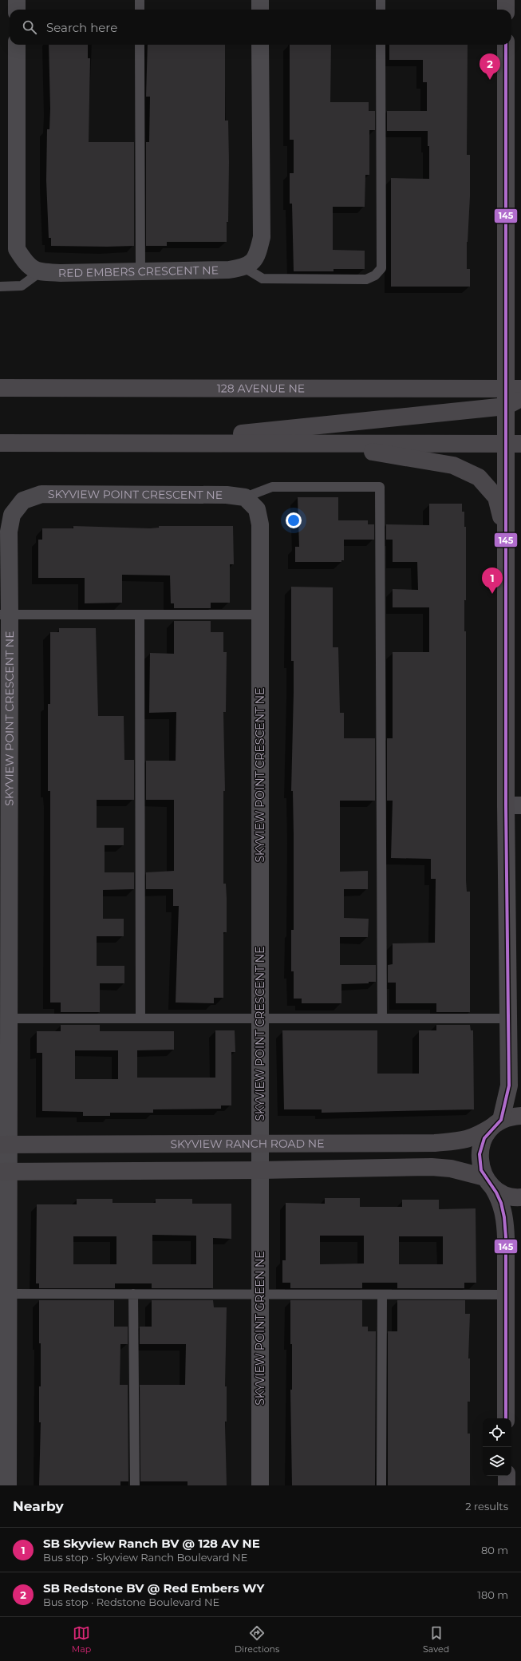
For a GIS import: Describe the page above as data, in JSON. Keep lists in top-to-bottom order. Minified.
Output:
{"streets":{"street":["RED EMBERS CRESCENT NE","128 AVENUE NE","SKYVIEW POINT CRESCENT NE","SKYVIEW RANCH ROAD NE","SKYVIEW POINT GREEN NE"]},"crossings":[["SKYVIEW POINT CRESCENT NE","SKYVIEW RANCH ROAD NE"],["SKYVIEW POINT CRESCENT NE","SKYVIEW POINT GREEN NE"]],"lines":["transit line 145"],"page":{"search":"Search here","pins":["2","1"],"heading":["Nearby","2 results"],"list":[{"mark":"1","name":"SB Skyview Ranch BV @ 128 AV NE","note":"Bus stop · Skyview Ranch Boulevard NE","value":"80 m"},{"mark":"2","name":"SB Redstone BV @ Red Embers WY","note":"Bus stop · Redstone Boulevard NE","value":"180 m"}],"nav":["Map","Directions","Saved"]}}
